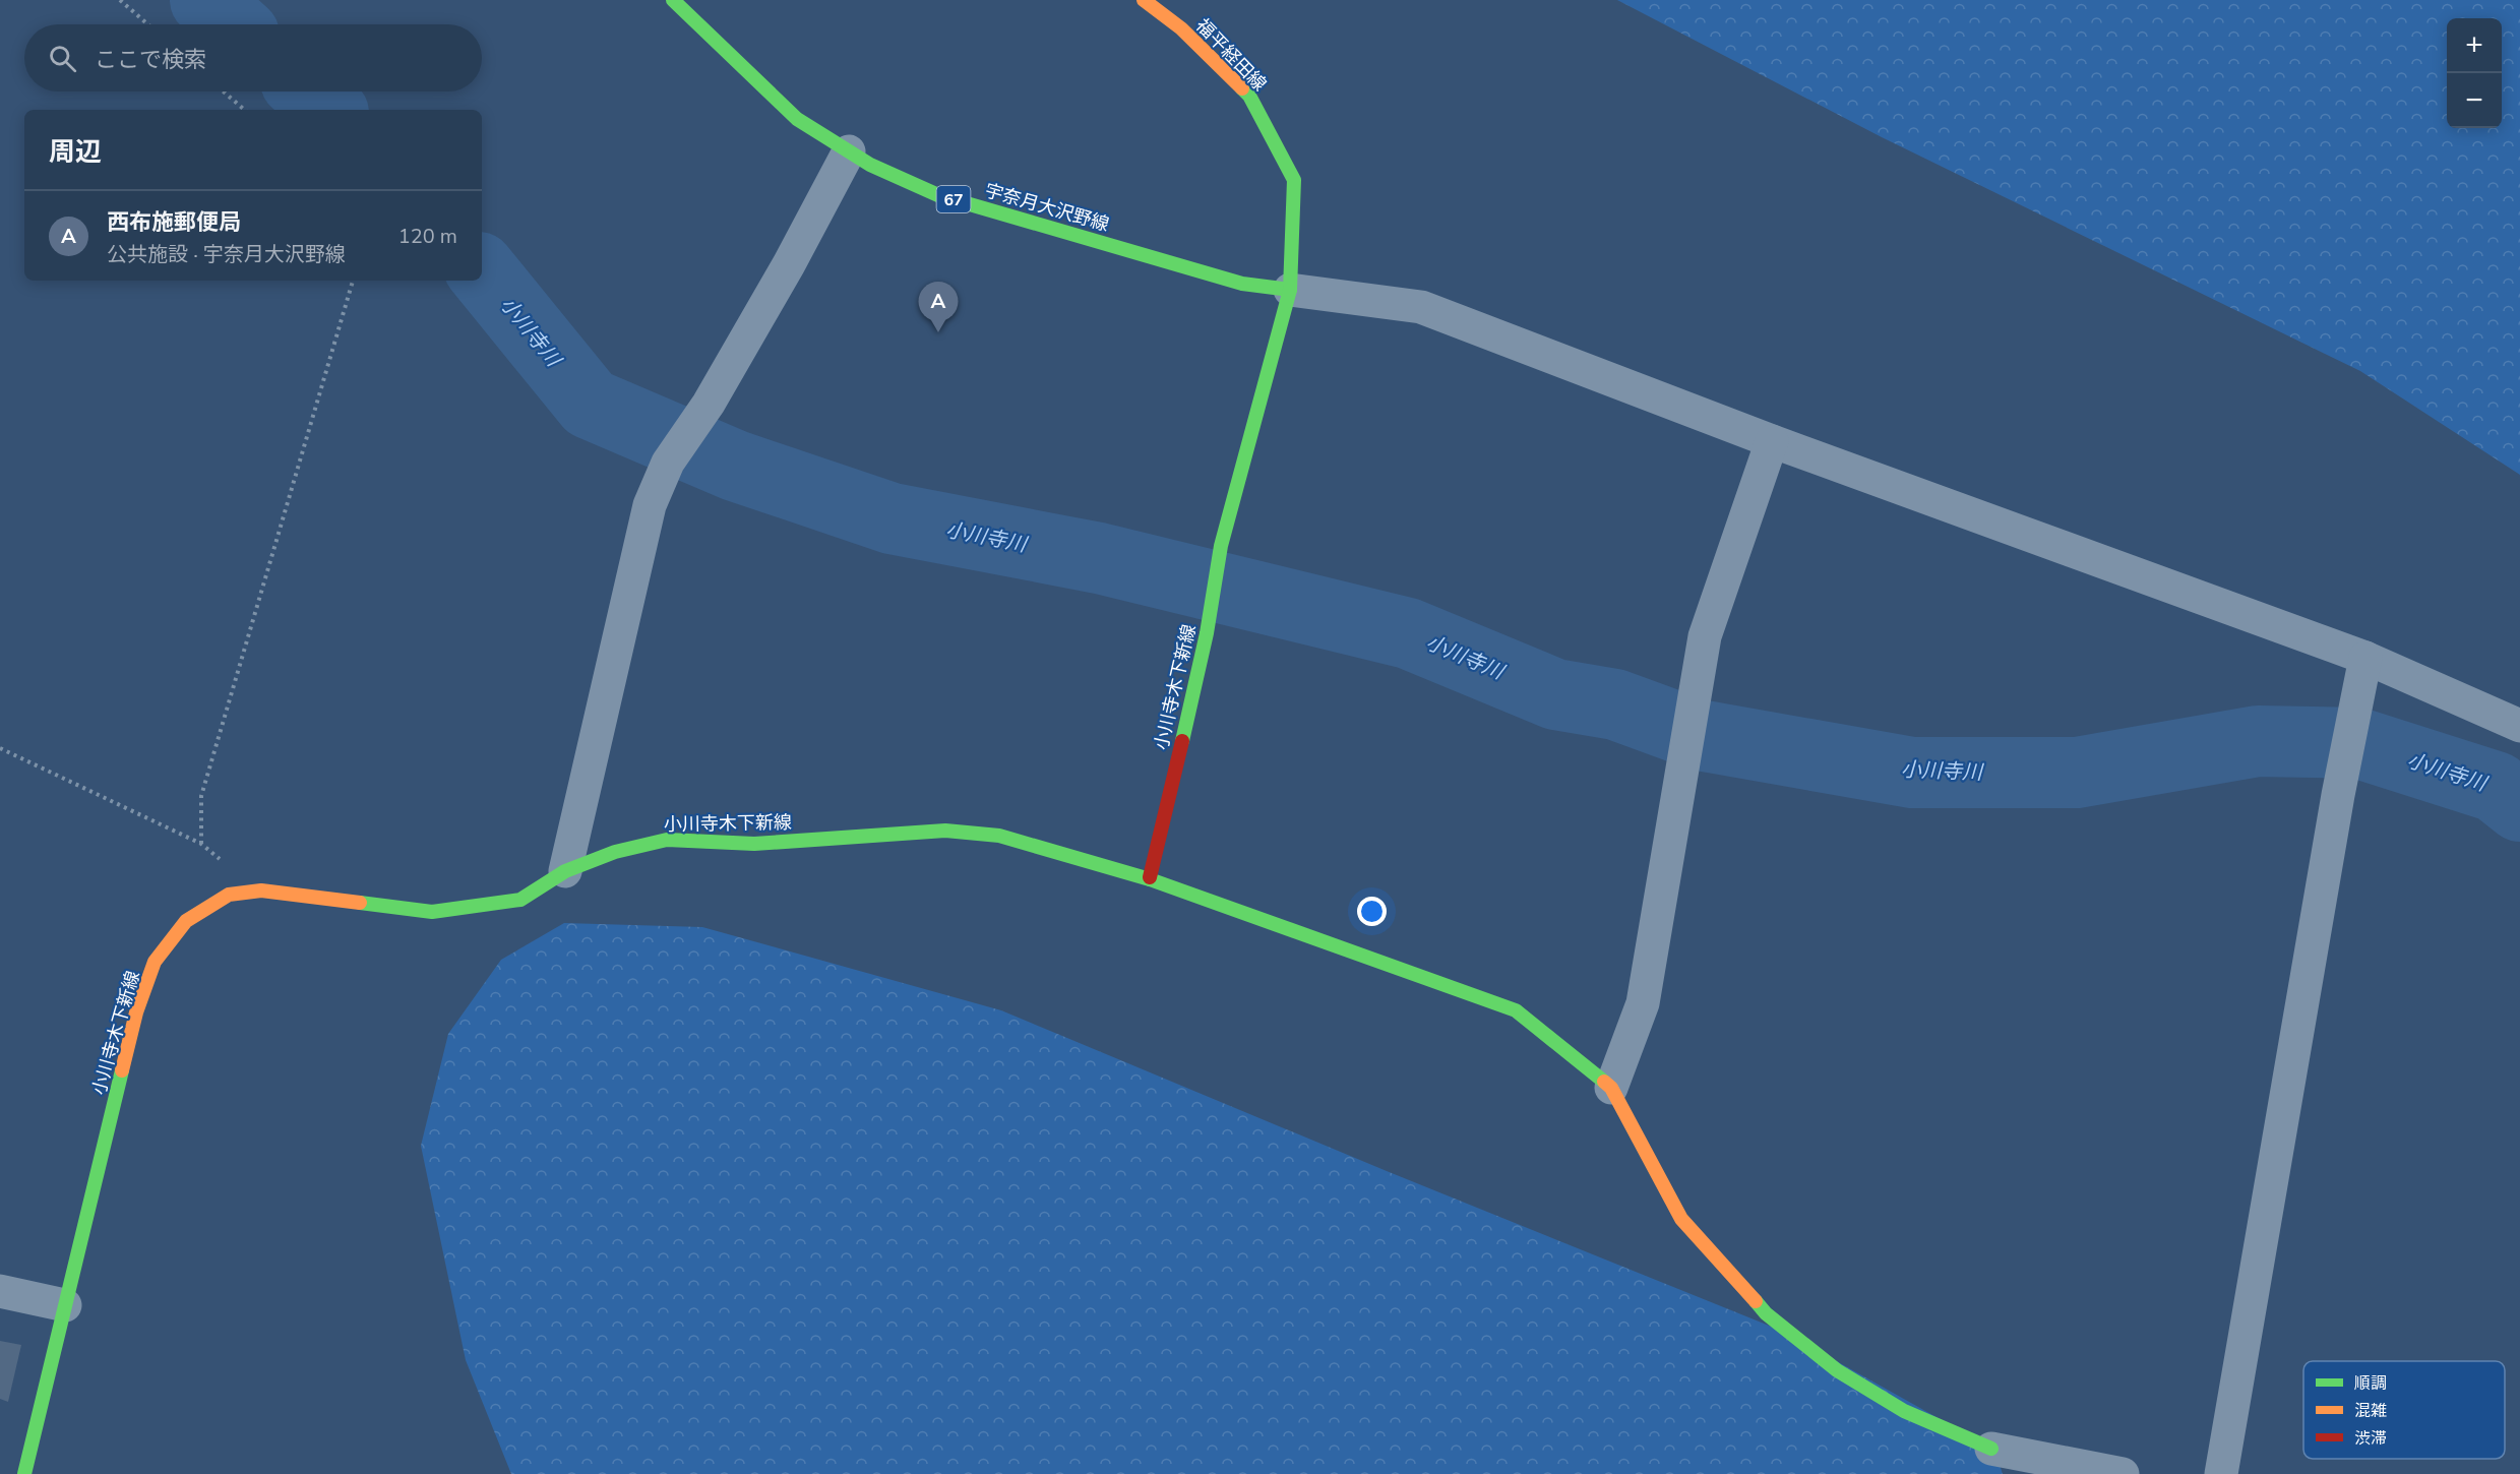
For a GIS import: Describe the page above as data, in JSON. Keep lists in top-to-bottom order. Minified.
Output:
{"streets":{"main road":["福平経田線","67","宇奈月大沢野線","小川寺木下新線"]},"crossings":[["福平経田線","宇奈月大沢野線"],["福平経田線","小川寺木下新線"],["宇奈月大沢野線","小川寺木下新線"]],"water":["小川寺川"],"legend":["順調","混雑","渋滞"],"page":{"map_buttons":["+","−"],"search":"ここで検索","heading":"周辺","list":[{"mark":"A","name":"西布施郵便局","note":"公共施設 · 宇奈月大沢野線","value":"120 m"}],"pins":"A"}}
